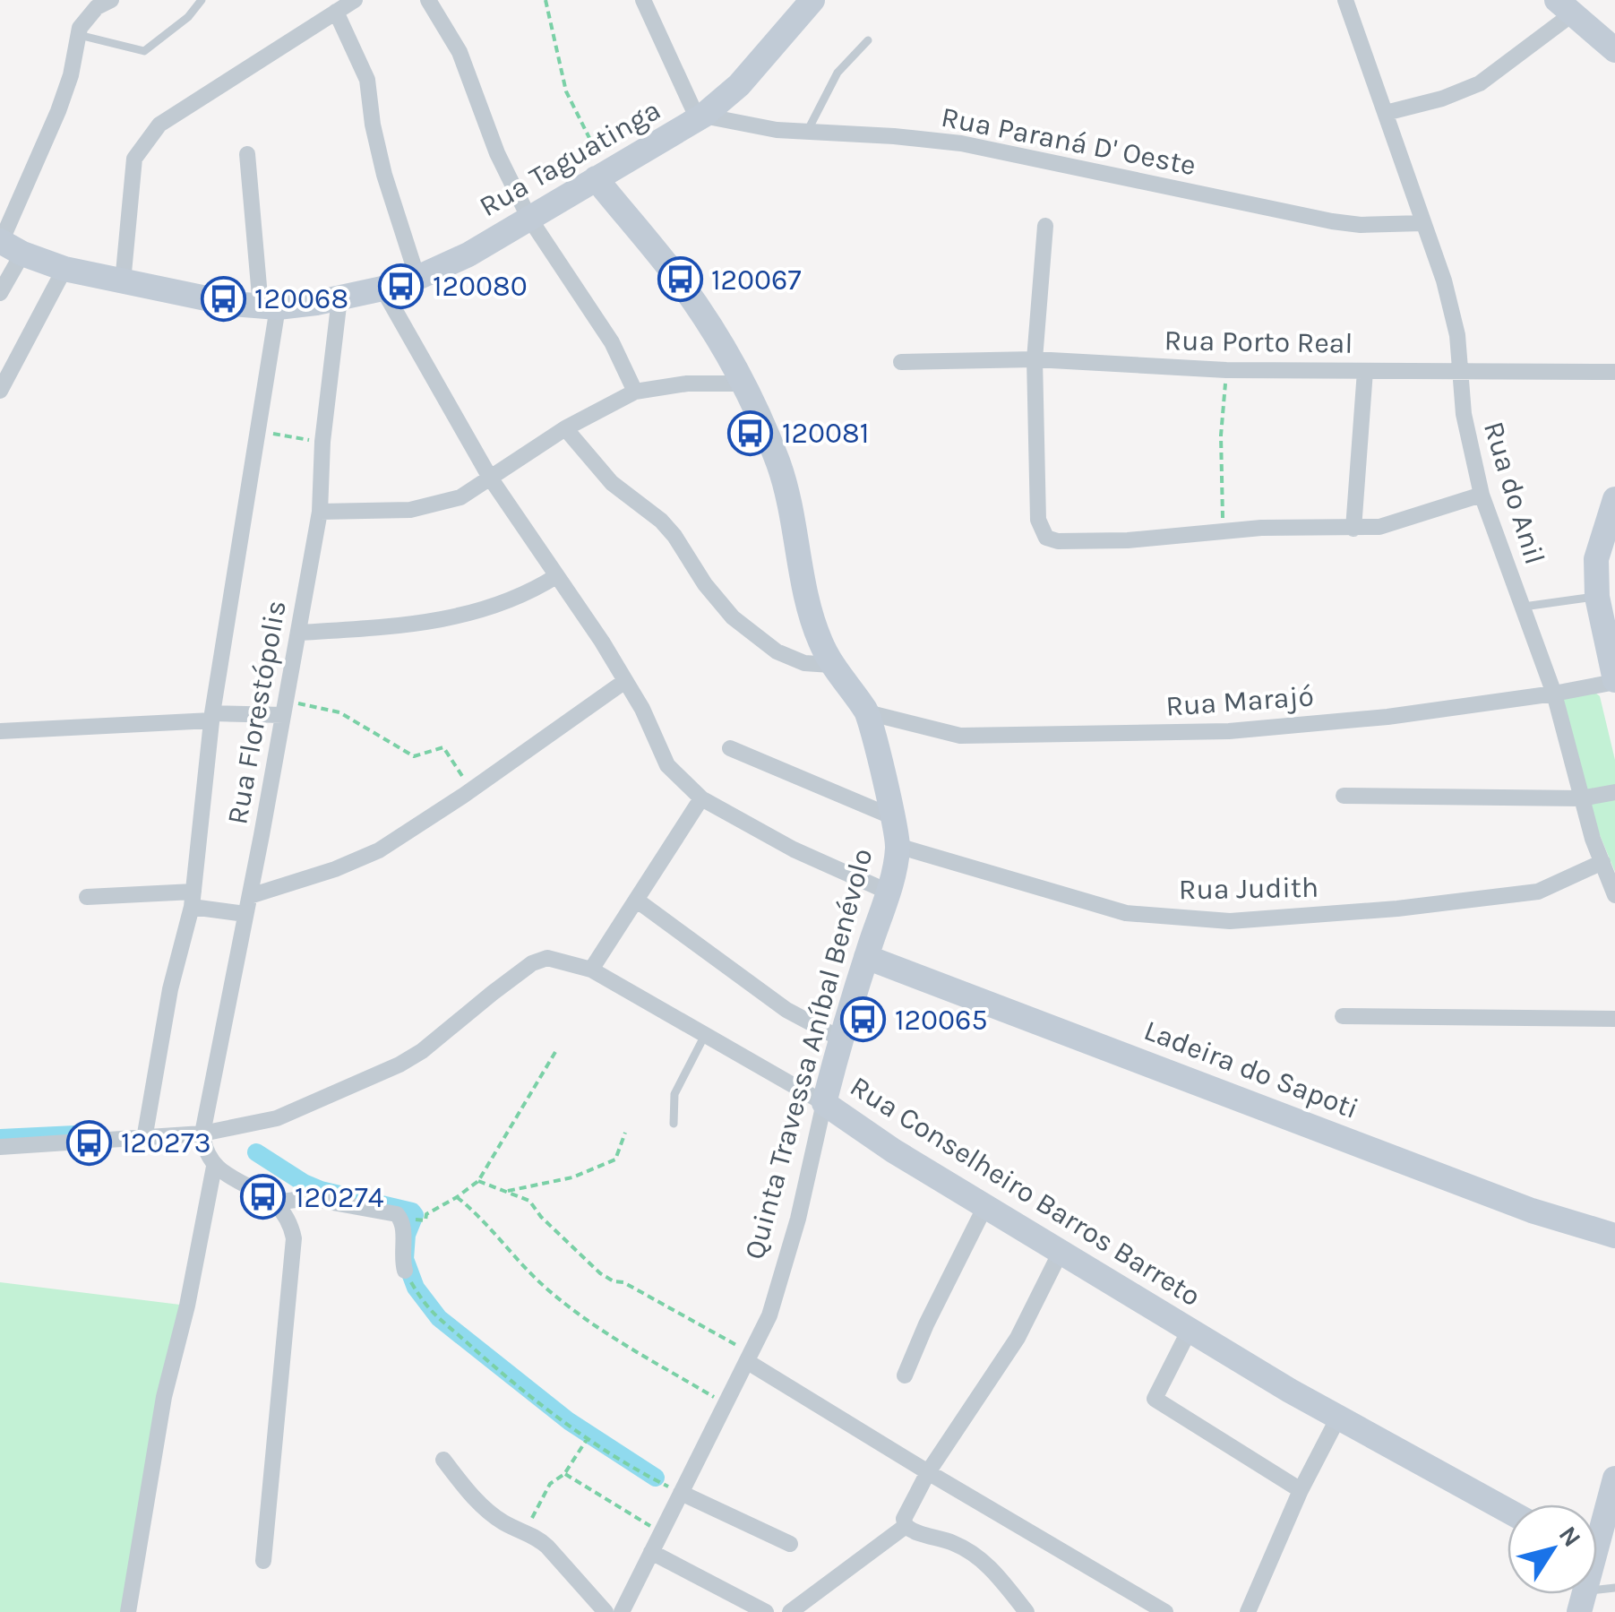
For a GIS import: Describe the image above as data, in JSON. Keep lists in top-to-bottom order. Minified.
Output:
{"streets":{"street":["Rua Paraná D' Oeste","Rua Taguatinga","Rua Porto Real","Rua do Anil","Rua Marajó","Rua Florestópolis","Rua Judith","Quinta Travessa Aníbal Benévolo","Ladeira do Sapoti","Rua Conselheiro Barros Barreto"]},"crossings":[["Rua Paraná D' Oeste","Rua Taguatinga"],["Rua Paraná D' Oeste","Rua do Anil"],["Rua Taguatinga","Rua Florestópolis"],["Rua Taguatinga","Quinta Travessa Aníbal Benévolo"],["Rua Porto Real","Rua do Anil"],["Rua do Anil","Rua Marajó"],["Rua do Anil","Rua Judith"],["Rua Marajó","Quinta Travessa Aníbal Benévolo"],["Rua Florestópolis","Rua Conselheiro Barros Barreto"],["Rua Judith","Quinta Travessa Aníbal Benévolo"],["Quinta Travessa Aníbal Benévolo","Ladeira do Sapoti"],["Quinta Travessa Aníbal Benévolo","Rua Conselheiro Barros Barreto"]],"places":{"bus stop":["120067","120080","120068","120081","120065","120273","120274"]},"north":"top right"}
